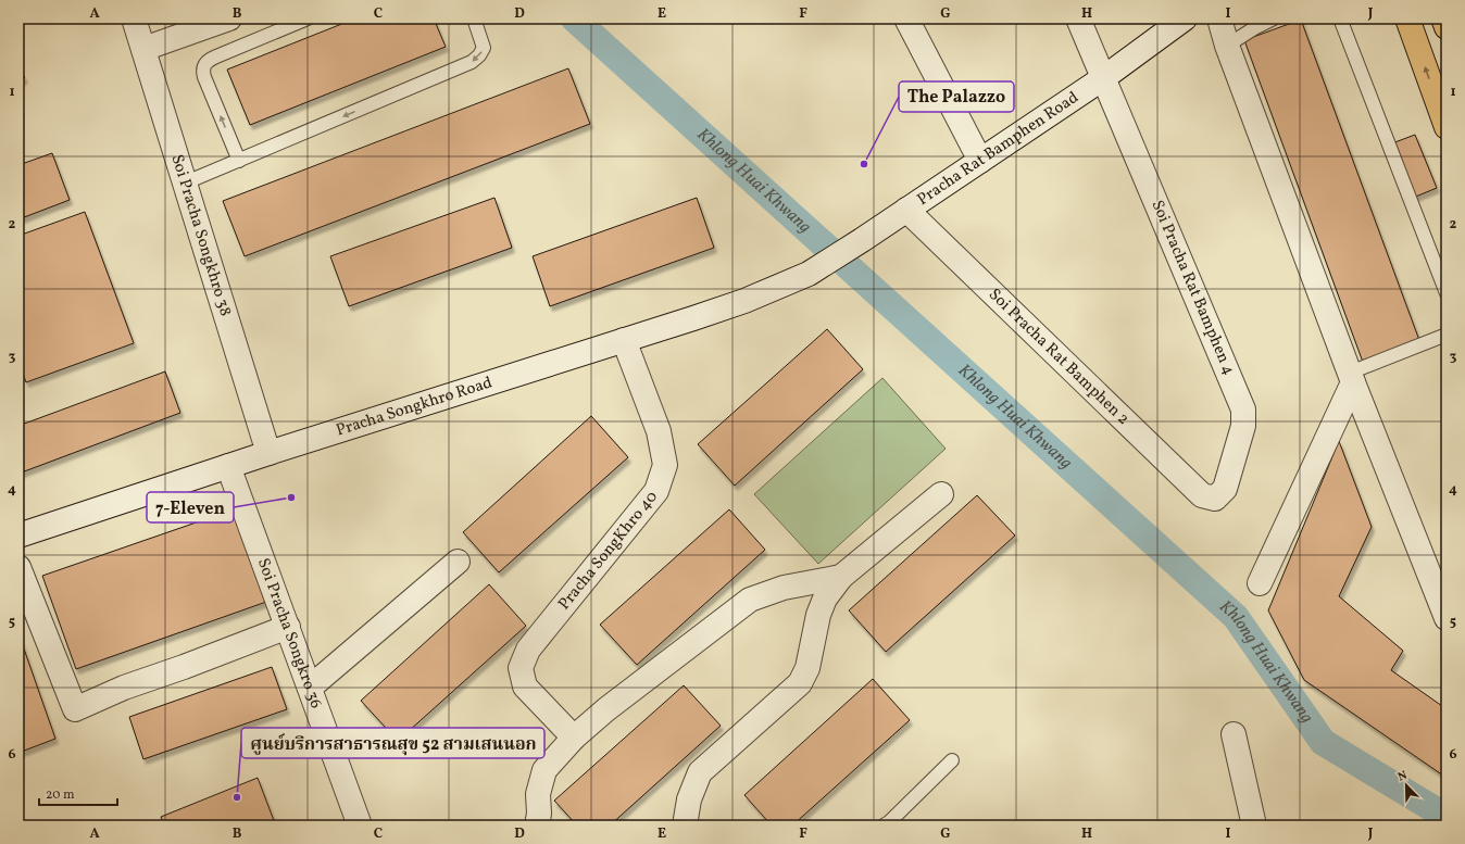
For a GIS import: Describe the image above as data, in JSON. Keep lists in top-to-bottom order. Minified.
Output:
{"streets":{"street":["Pracha Rat Bamphen Road","Soi Pracha Songkhro 38","Soi Pracha Rat Bamphen 4","Soi Pracha Rat Bamphen 2","Pracha Songkhro Road","Pracha SongKhro 40","Soi Pracha Songkro 36"]},"crossings":[["Pracha Rat Bamphen Road","Soi Pracha Rat Bamphen 4"],["Pracha Rat Bamphen Road","Soi Pracha Rat Bamphen 2"],["Pracha Rat Bamphen Road","Pracha Songkhro Road"],["Soi Pracha Songkhro 38","Pracha Songkhro Road"],["Soi Pracha Rat Bamphen 4","Soi Pracha Rat Bamphen 2"],["Pracha Songkhro Road","Pracha SongKhro 40"],["Pracha Songkhro Road","Soi Pracha Songkro 36"]],"water":["Khlong Huai Khwang"],"places":["The Palazzo","7-Eleven","ศูนย์บริการสาธารณสุข 52 สามเสนนอก"],"scale_bar":"20 m","north":"top left","grid":{"columns":["A","B","C","D","E","F","G","H","I","J"],"rows":["1","2","3","4","5","6"]}}
